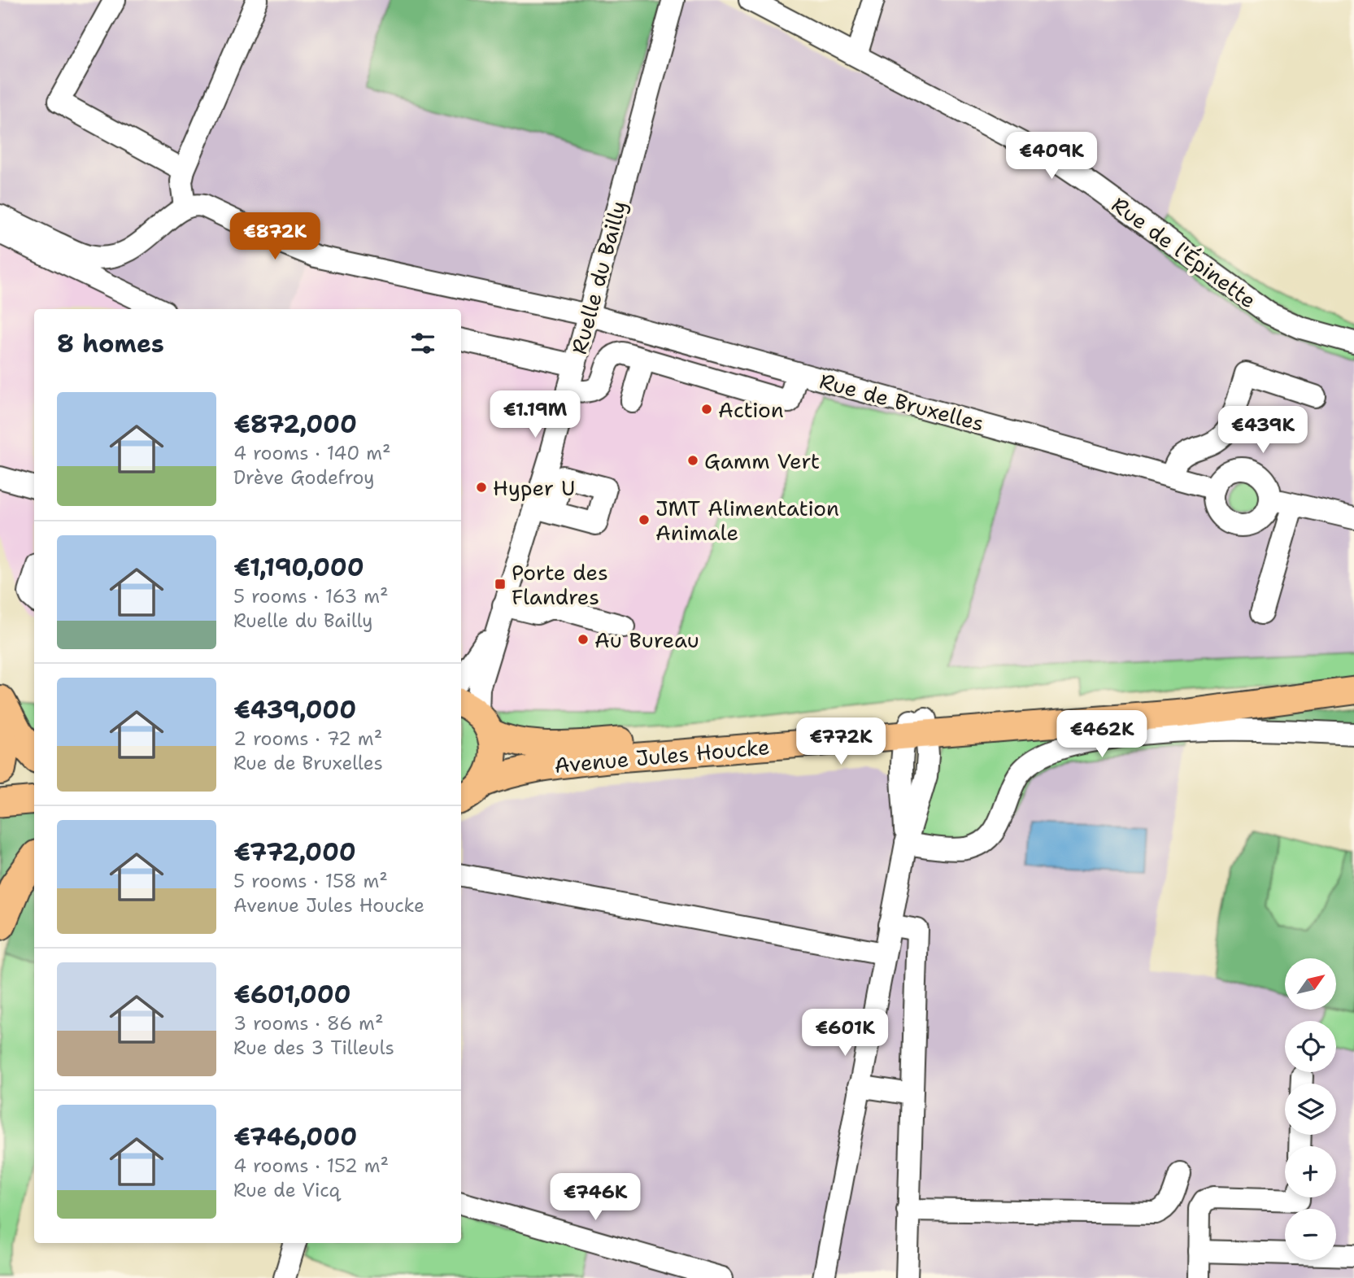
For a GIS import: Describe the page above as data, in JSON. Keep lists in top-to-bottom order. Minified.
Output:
{"streets":{"main road":["Avenue Jules Houcke"],"street":["Rue de l'Épinette","Ruelle du Bailly","Rue de Bruxelles"]},"crossings":[["Ruelle du Bailly","Rue de Bruxelles"],["Ruelle du Bailly","Avenue Jules Houcke"]],"places":{"other":["Action","Gamm Vert","Hyper U","JMT Alimentation Animale","Au Bureau"],"transit":["Porte des Flandres"]},"north":"top right","page":{"price":["€409K","€872K","€1.19M","€439K","€462K","€772K","€601K","€746K"],"heading":"8 homes","list":[{"name":"€872,000","note":"4 rooms · 140 m² · Drève Godefroy"},{"name":"€1,190,000","note":"5 rooms · 163 m² · Ruelle du Bailly"},{"name":"€439,000","note":"2 rooms · 72 m² · Rue de Bruxelles"},{"name":"€772,000","note":"5 rooms · 158 m² · Avenue Jules Houcke"},{"name":"€601,000","note":"3 rooms · 86 m² · Rue des 3 Tilleuls"},{"name":"€746,000","note":"4 rooms · 152 m² · Rue de Vicq"}],"map_buttons":["+","−"]}}
